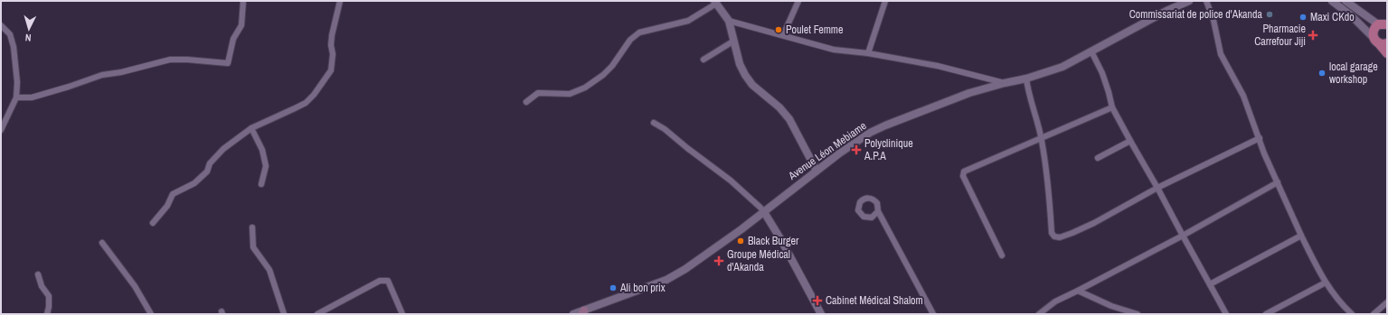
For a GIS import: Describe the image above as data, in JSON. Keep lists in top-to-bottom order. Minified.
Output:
{"streets":{"street":["Avenue Léon Mebiame"]},"places":{"other":["Commissariat de police d'Akanda","Maxi CKdo","Poulet Femme","local garage workshop","Black Burger","Ali bon prix"],"health":["Pharmacie Carrefour Jiji","Polyclinique A.P.A","Groupe Médical d'Akanda","Cabinet Médical Shalom"]},"north":"bottom"}
